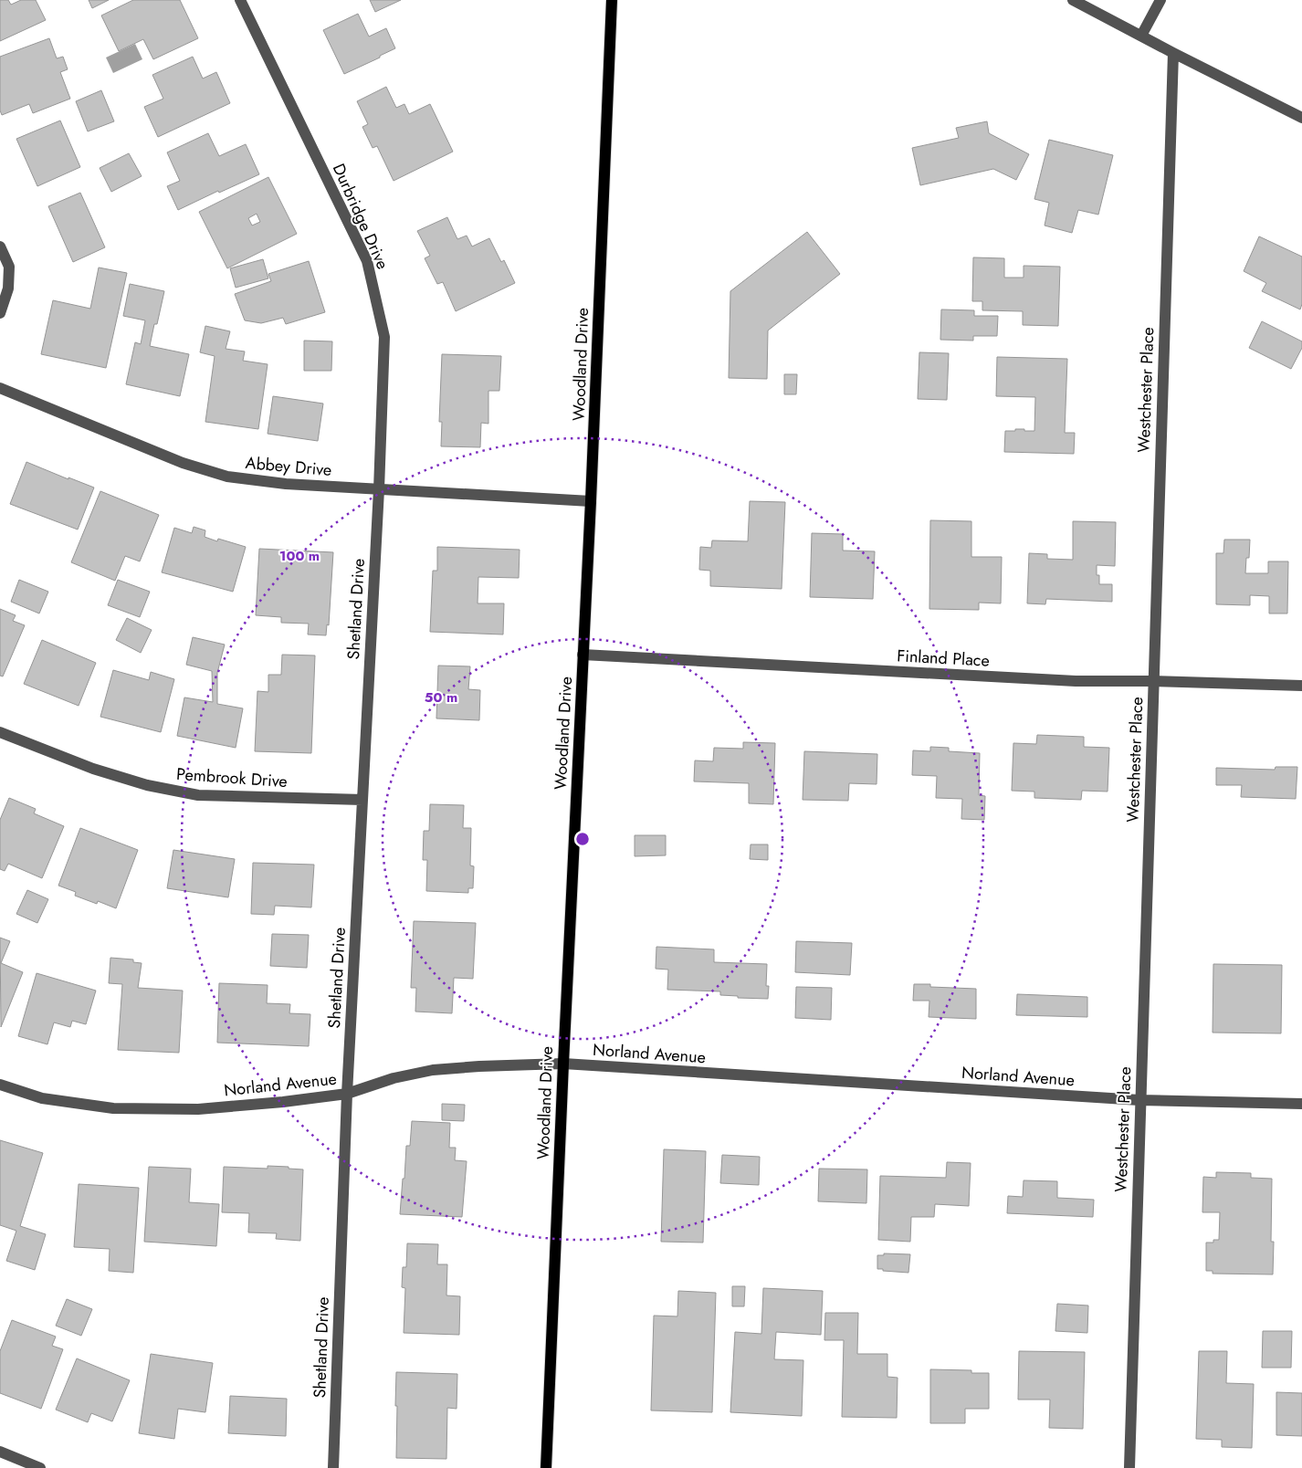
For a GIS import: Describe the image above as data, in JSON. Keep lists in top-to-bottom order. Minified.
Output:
{"streets":{"main road":["Woodland Drive"],"street":["Durbridge Drive","Westchester Place","Abbey Drive","Shetland Drive","Finland Place","Pembrook Drive","Norland Avenue"]},"crossings":[["Durbridge Drive","Abbey Drive"],["Durbridge Drive","Shetland Drive"],["Woodland Drive","Abbey Drive"],["Woodland Drive","Finland Place"],["Woodland Drive","Norland Avenue"],["Westchester Place","Finland Place"],["Westchester Place","Norland Avenue"],["Abbey Drive","Shetland Drive"],["Shetland Drive","Pembrook Drive"],["Shetland Drive","Norland Avenue"]],"rings":["100 m","50 m"]}
